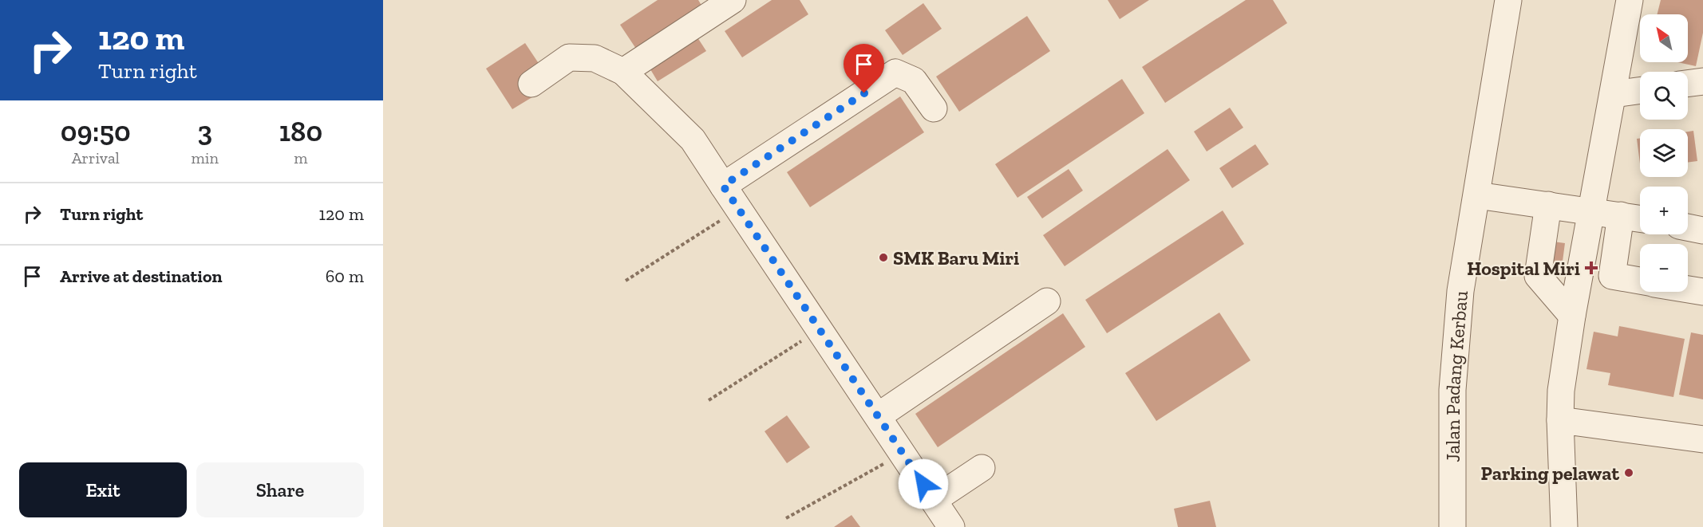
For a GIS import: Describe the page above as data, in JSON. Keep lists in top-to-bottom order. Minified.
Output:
{"streets":{"street":["Jalan Padang Kerbau"]},"places":{"other":["SMK Baru Miri","Parking pelawat"],"health":["Hospital Miri"]},"north":"top left","page":{"turn":["120 m","Turn right"],"map_buttons":["+","−"],"eta":["09:50","Arrival","3","min","180","m"],"list":[{"name":"Turn right","value":"120 m"},{"name":"Arrive at destination","value":"60 m"}],"buttons":["Exit","Share"]}}
